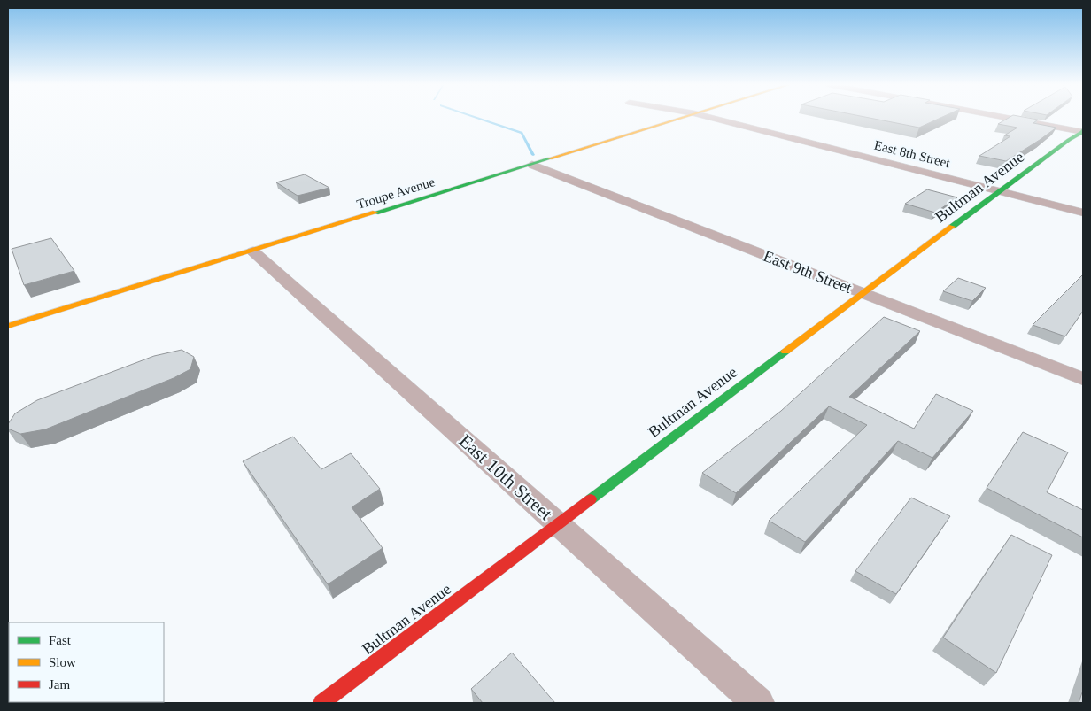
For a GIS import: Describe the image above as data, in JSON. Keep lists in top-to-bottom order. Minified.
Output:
{"streets":{"street":["East 8th Street","Bultman Avenue","Troupe Avenue","East 9th Street","East 10th Street"]},"crossings":[["East 8th Street","Bultman Avenue"],["Bultman Avenue","East 9th Street"],["Bultman Avenue","East 10th Street"],["Troupe Avenue","East 9th Street"],["Troupe Avenue","East 10th Street"]],"legend":["Fast","Slow","Jam"]}
